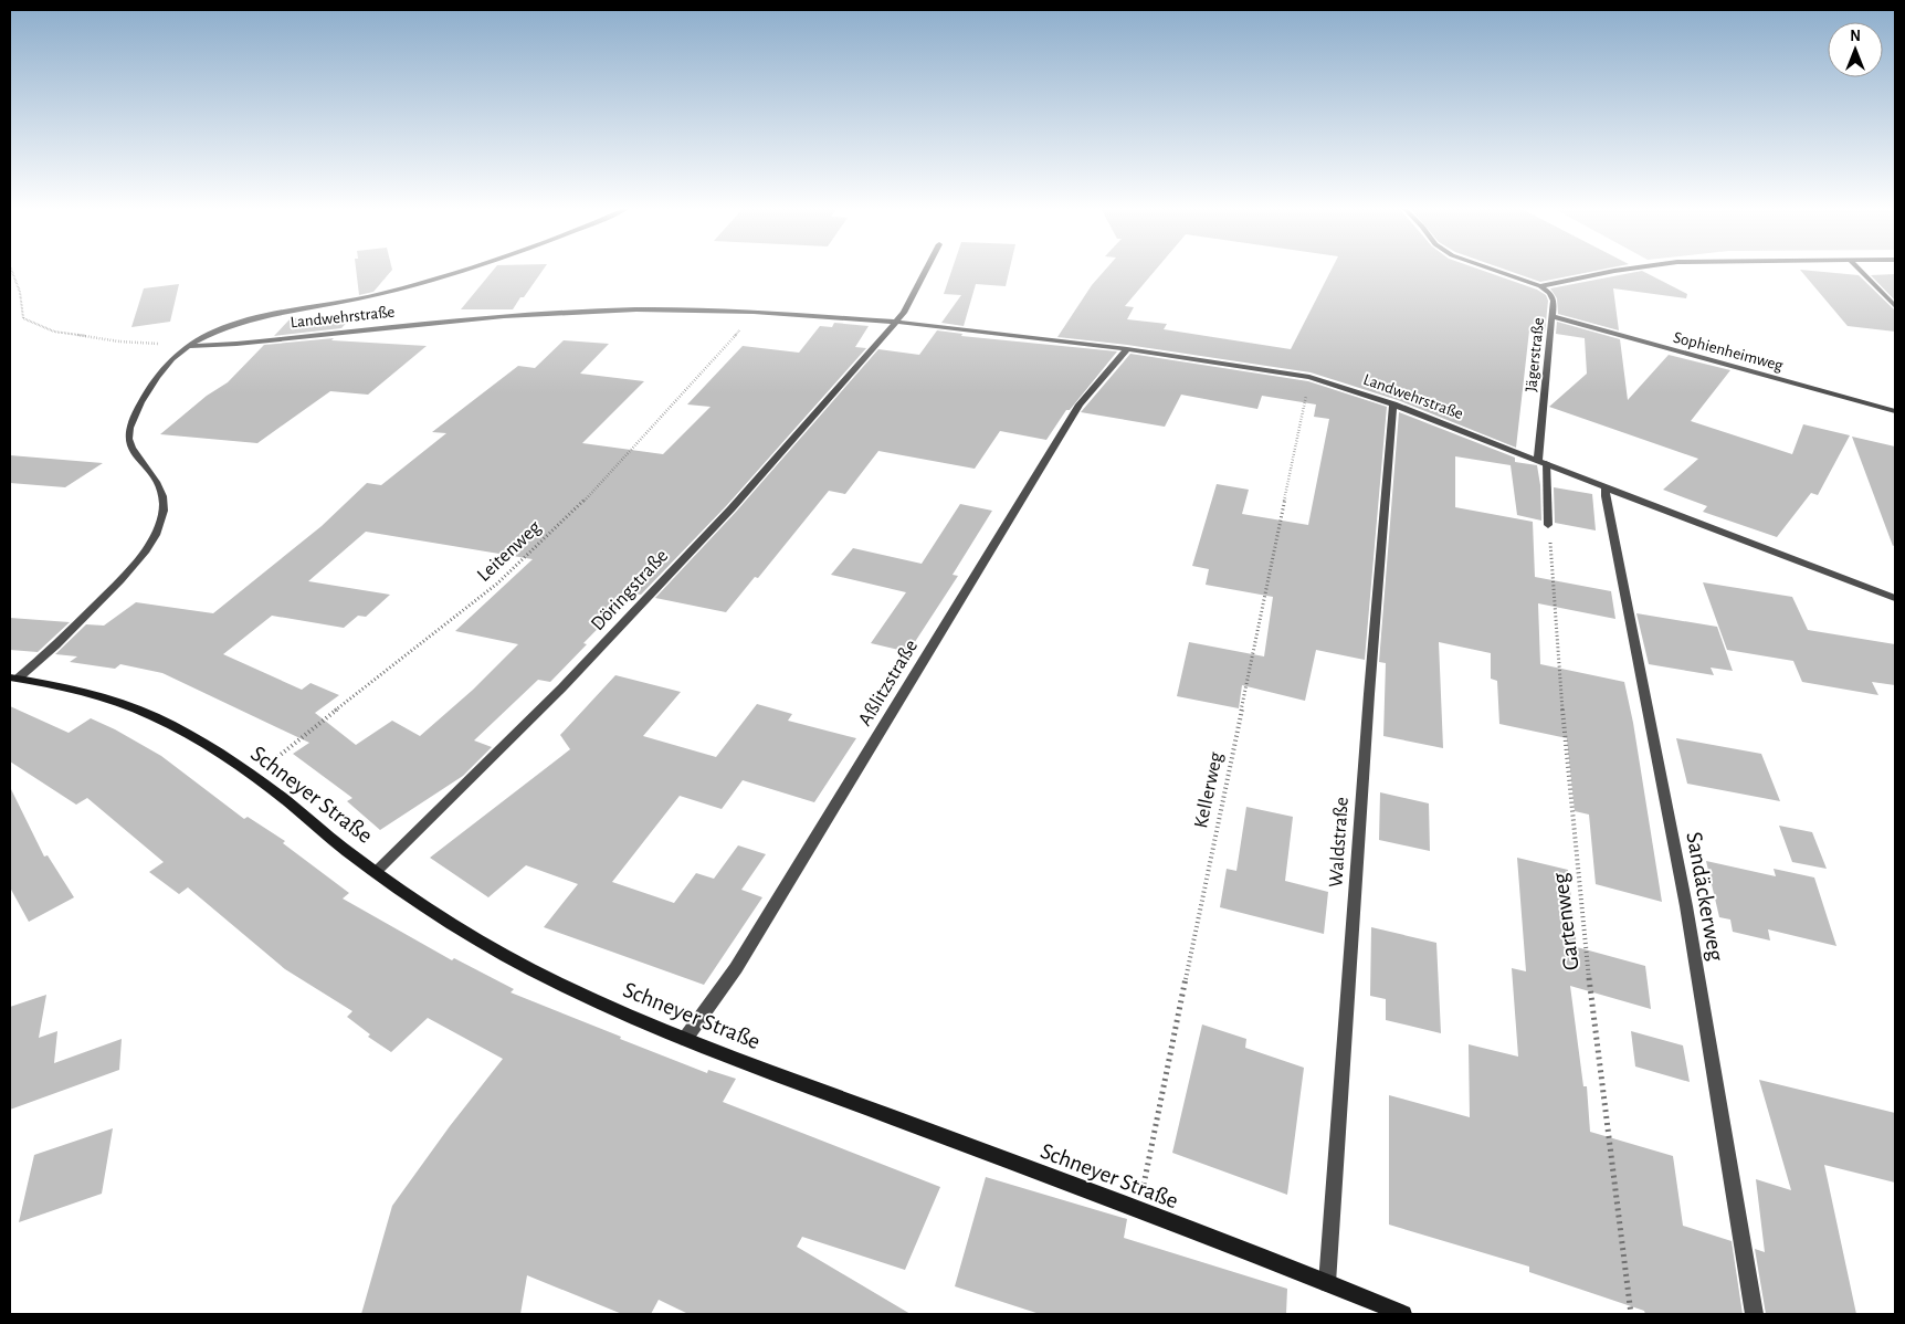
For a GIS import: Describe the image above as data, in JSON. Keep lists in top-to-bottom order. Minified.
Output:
{"streets":{"street":["Landwehrstraße","Sophienheimweg","Jägerstraße","Döringstraße","Aßlitzstraße","Schneyer Straße","Waldstraße","Sandäckerweg"],"path":["Leitenweg","Kellerweg","Gartenweg"]},"crossings":[["Landwehrstraße","Jägerstraße"],["Landwehrstraße","Leitenweg"],["Landwehrstraße","Döringstraße"],["Landwehrstraße","Aßlitzstraße"],["Landwehrstraße","Kellerweg"],["Landwehrstraße","Waldstraße"],["Landwehrstraße","Sandäckerweg"],["Sophienheimweg","Jägerstraße"],["Jägerstraße","Gartenweg"],["Leitenweg","Schneyer Straße"],["Döringstraße","Schneyer Straße"],["Aßlitzstraße","Schneyer Straße"],["Kellerweg","Schneyer Straße"],["Schneyer Straße","Waldstraße"]],"north":"top"}
